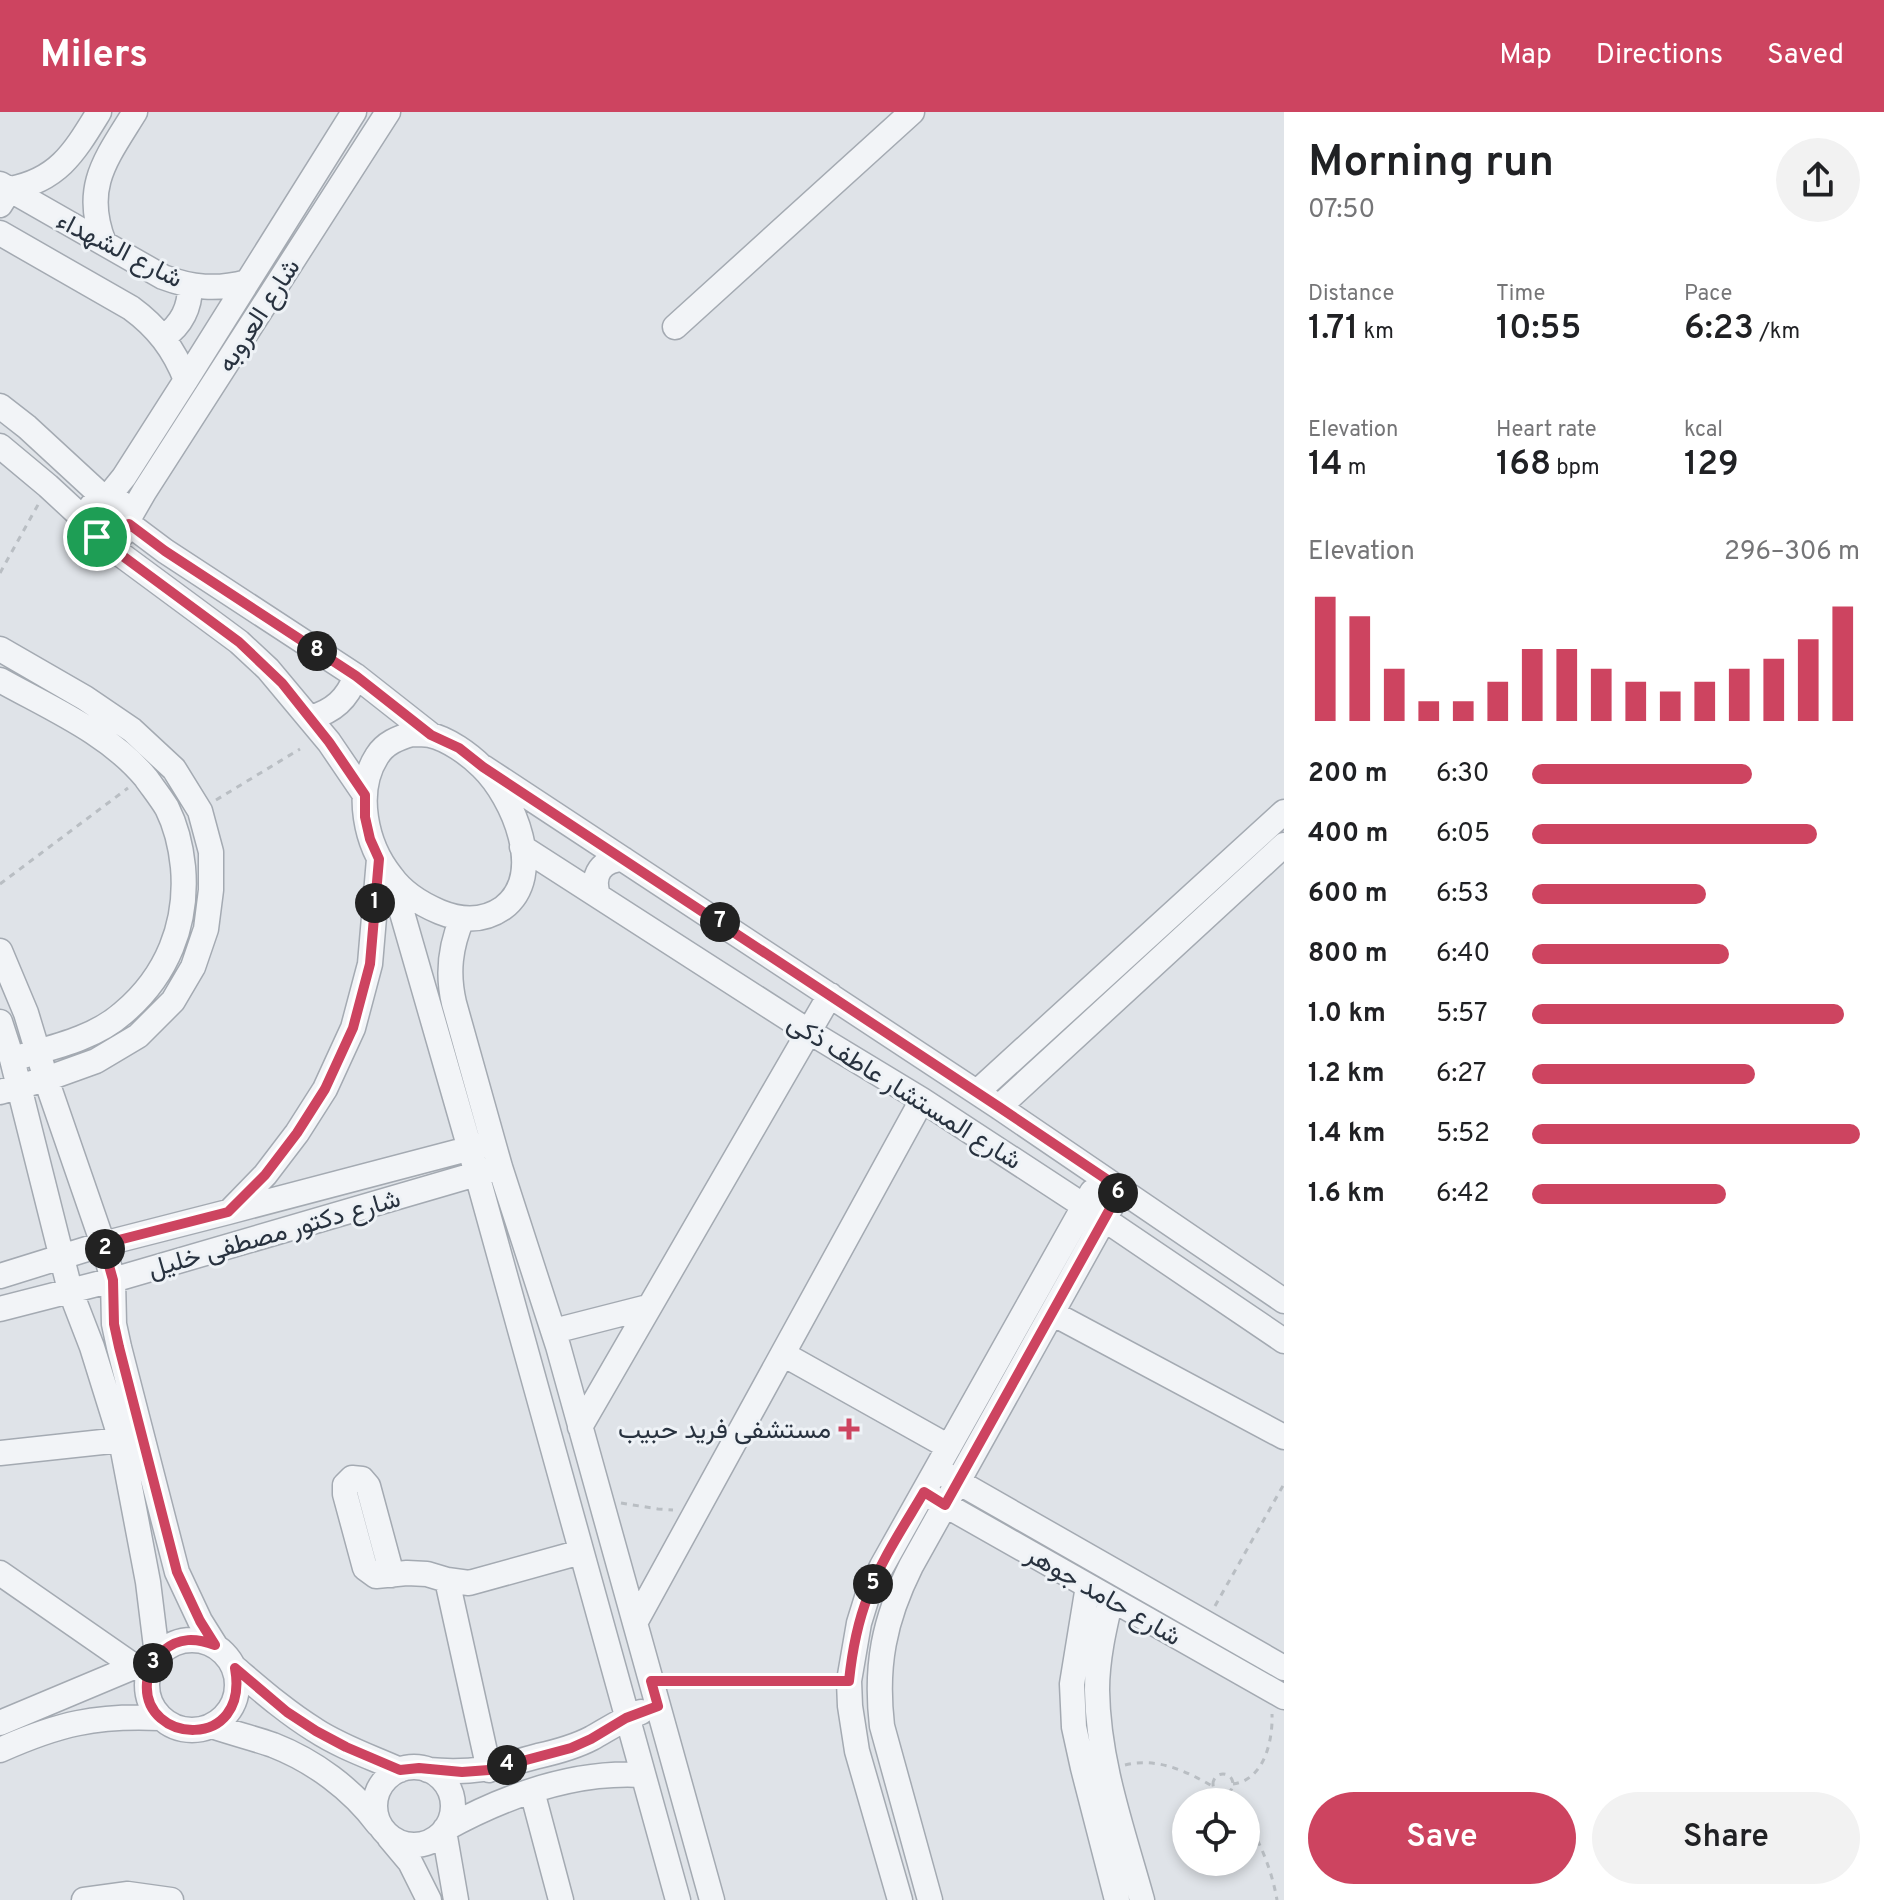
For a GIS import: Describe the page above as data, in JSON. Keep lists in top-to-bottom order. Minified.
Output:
{"streets":{"street":["شارع الشهداء","شارع العروبه","شارع المستشار عاطف ذكى","شارع دكتور مصطفى خليل","شارع حامد جوهر"]},"crossings":[["شارع الشهداء","شارع العروبه"]],"places":{"health":["مستشفى فريد حبيب"]},"page":{"header":"Milers","nav":["Map","Directions","Saved"],"heading":["Morning run","07:50"],"stats":[["Distance","1.71 km"],["Time","10:55"],["Pace","6:23 /km"],["Elevation","14 m"],["Heart rate","168 bpm"],["kcal","129"]],"chart":["Elevation","296–306 m"],"pins":["8","1","7","6","2","5","3","4"],"list":[{"name":"200 m","note":"6:30"},{"name":"400 m","note":"6:05"},{"name":"600 m","note":"6:53"},{"name":"800 m","note":"6:40"},{"name":"1.0 km","note":"5:57"},{"name":"1.2 km","note":"6:27"},{"name":"1.4 km","note":"5:52"},{"name":"1.6 km","note":"6:42"}],"buttons":["Save","Share"]}}
